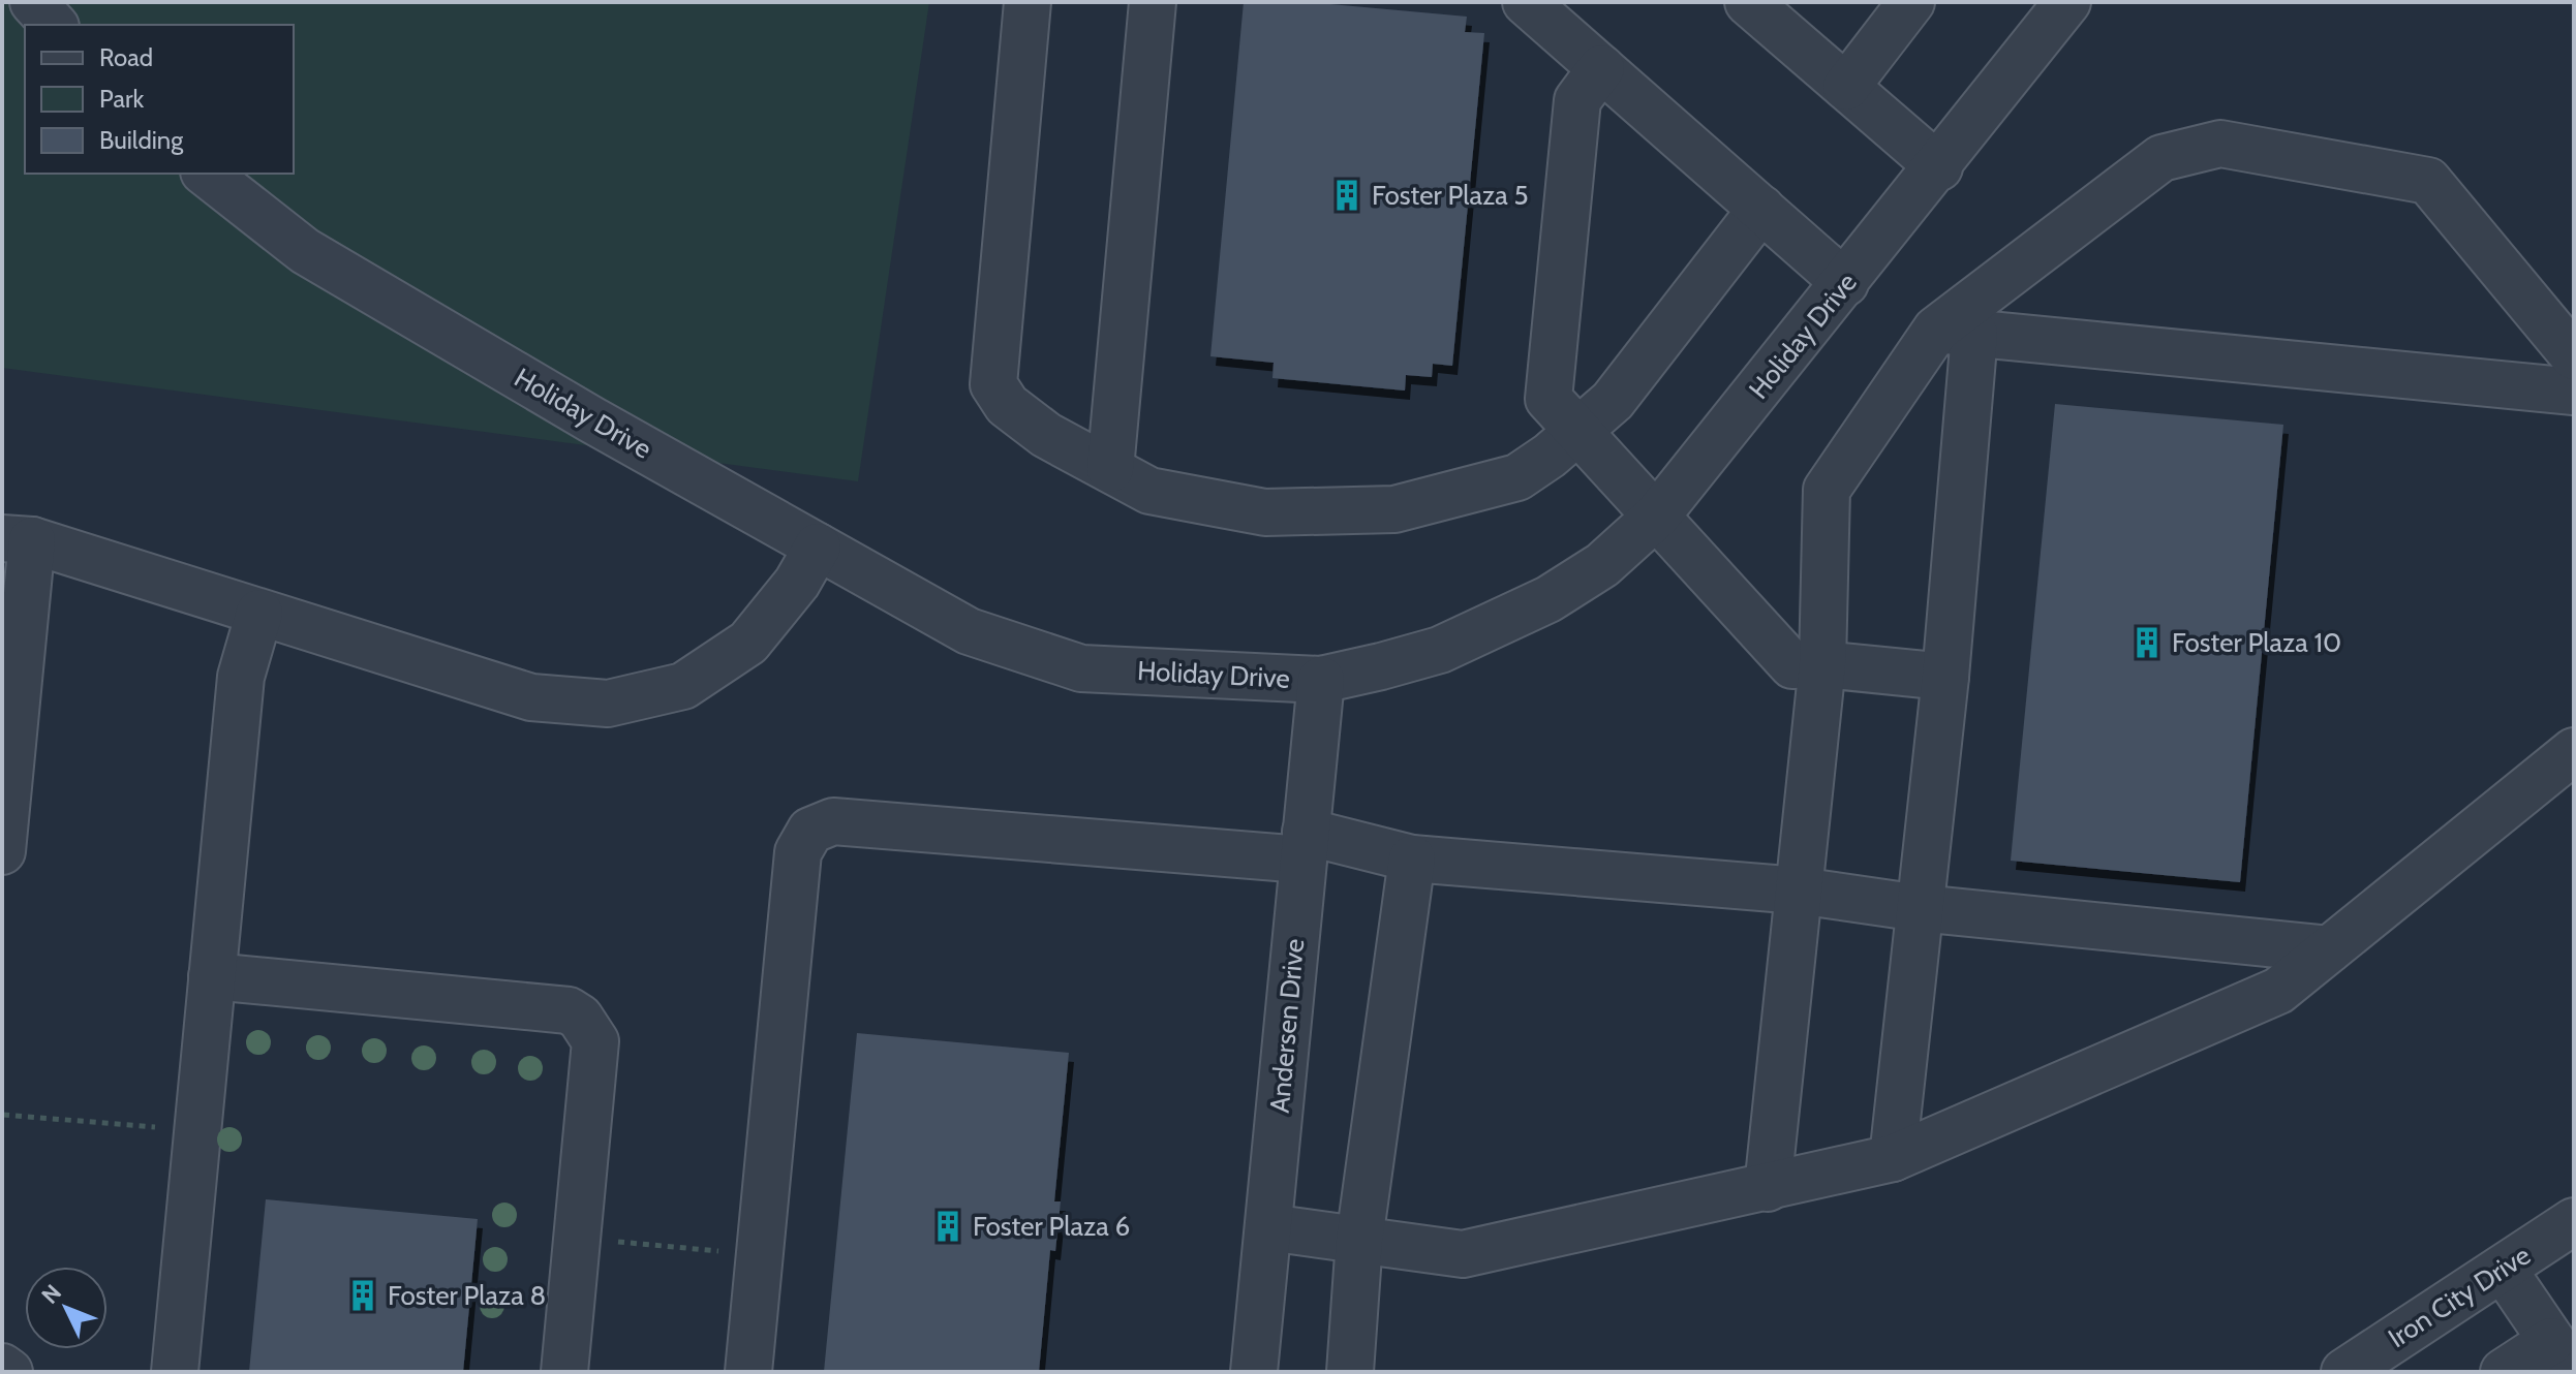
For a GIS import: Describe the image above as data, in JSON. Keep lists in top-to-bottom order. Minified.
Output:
{"streets":{"street":["Holiday Drive","Andersen Drive","Iron City Drive"]},"crossings":[["Holiday Drive","Andersen Drive"]],"places":{"building":["Foster Plaza 5","Foster Plaza 10","Foster Plaza 6","Foster Plaza 8"]},"legend":["Road","Park","Building"],"north":"top left"}
